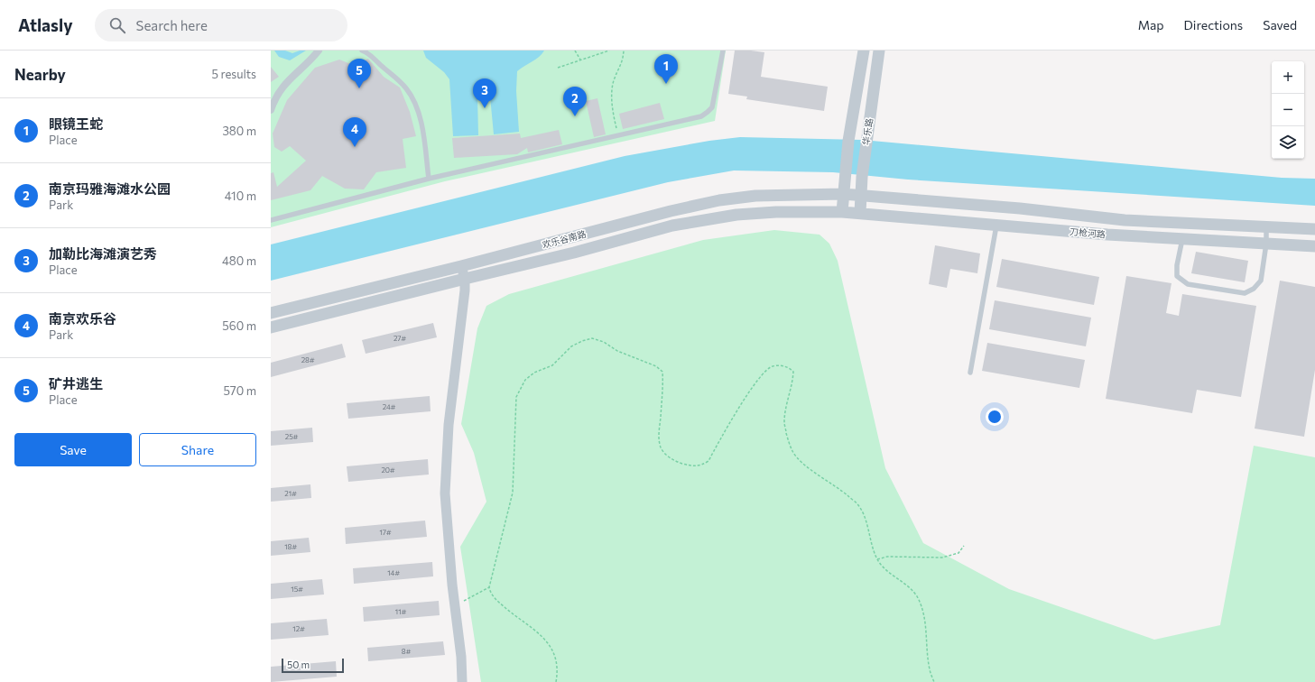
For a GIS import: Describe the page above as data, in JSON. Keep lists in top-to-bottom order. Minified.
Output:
{"streets":{"street":["华乐路","刀枪河路","欢乐谷南路"]},"crossings":[["华乐路","刀枪河路"],["华乐路","欢乐谷南路"],["刀枪河路","欢乐谷南路"]],"house_numbers":["27#","28#","24#","25#","20#","21#","17#","18#","14#","15#","11#","12#","8#"],"scale_bar":"50 m","page":{"header":"Atlasly","search":"Search here","nav":["Map","Directions","Saved"],"heading":["Nearby","5 results"],"pins":["1","5","3","2","4"],"map_buttons":["+","−"],"list":[{"mark":"1","name":"眼镜王蛇","note":"Place","value":"380 m"},{"mark":"2","name":"南京玛雅海滩水公园","note":"Park","value":"410 m"},{"mark":"3","name":"加勒比海滩演艺秀","note":"Place","value":"480 m"},{"mark":"4","name":"南京欢乐谷","note":"Park","value":"560 m"},{"mark":"5","name":"矿井逃生","note":"Place","value":"570 m"}],"buttons":["Save","Share"],"scale":"50 m"}}
